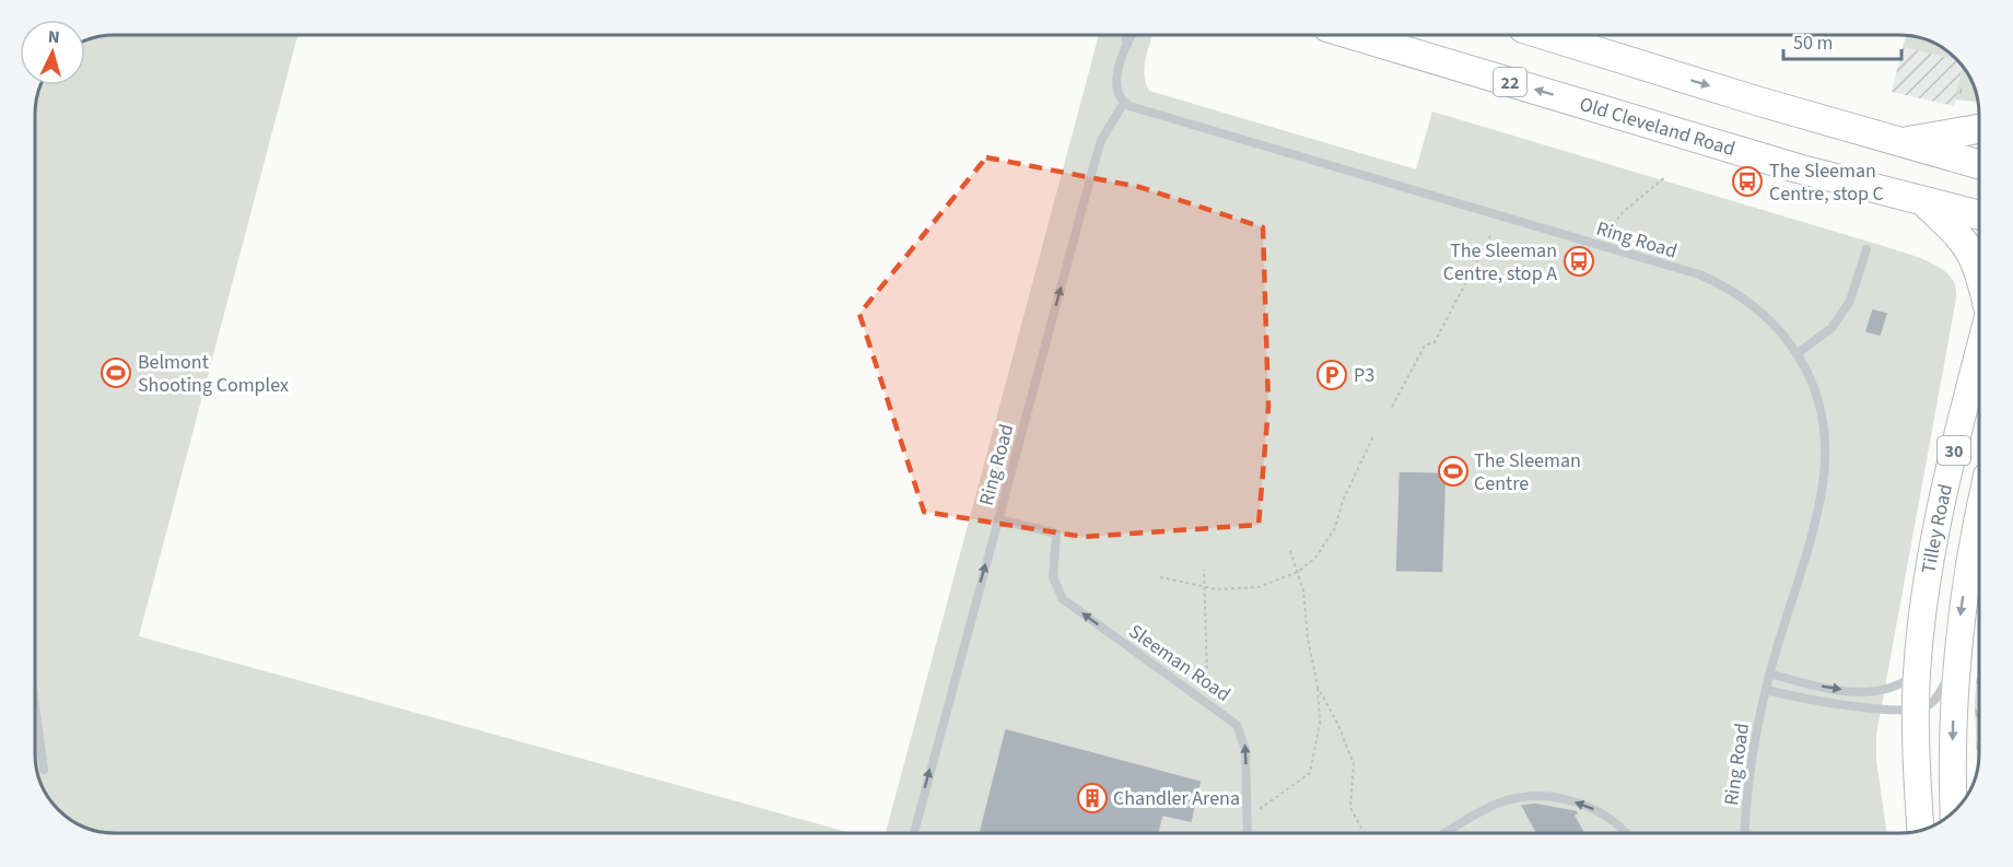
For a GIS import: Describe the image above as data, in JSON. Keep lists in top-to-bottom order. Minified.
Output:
{"streets":{"highway":["22","Old Cleveland Road"],"main road":["30","Tilley Road"],"lane":["Ring Road","Sleeman Road"]},"crossings":[["Ring Road","Sleeman Road"]],"one_way":["Ring Road","Sleeman Road"],"places":{"bus stop":["The Sleeman Centre, stop C","The Sleeman Centre, stop A"],"sports":["Belmont Shooting Complex","The Sleeman Centre"],"parking":["P3"],"building":["Chandler Arena"]},"scale_bar":"50 m","north":"top"}
